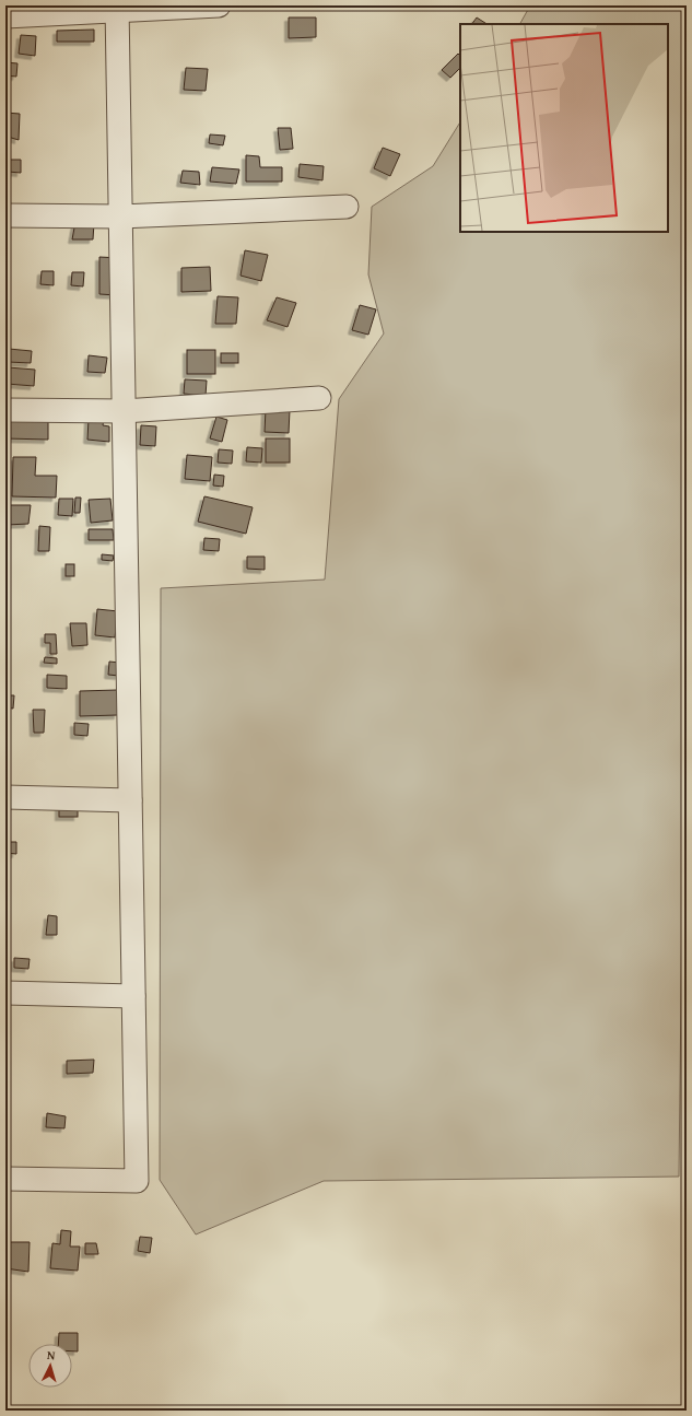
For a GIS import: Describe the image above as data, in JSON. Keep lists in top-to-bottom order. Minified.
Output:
{"north":"top"}
